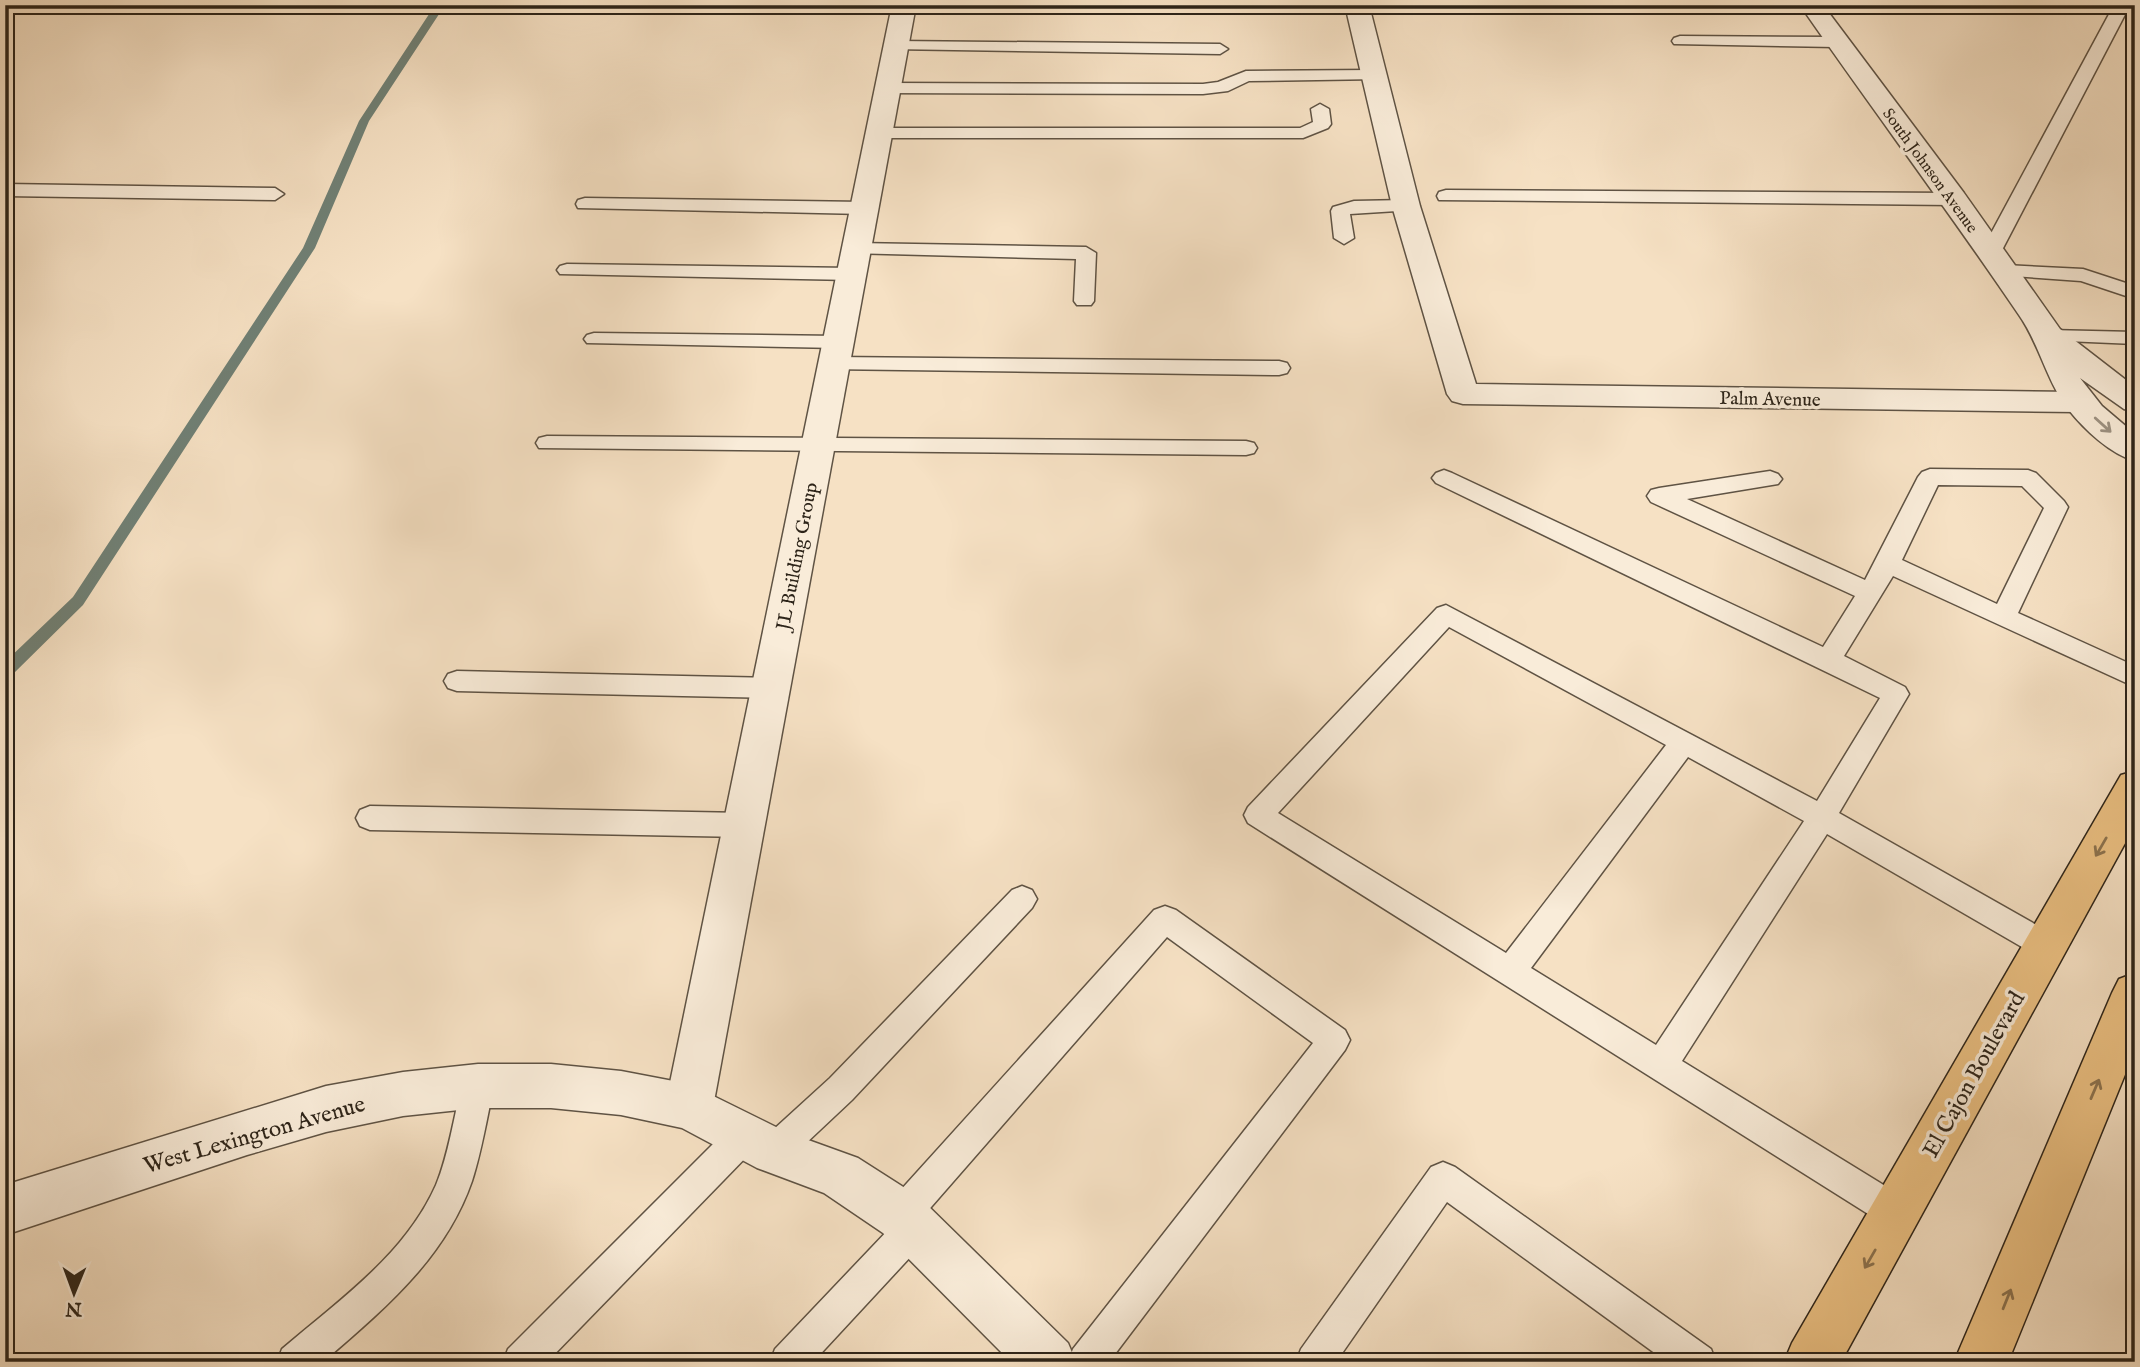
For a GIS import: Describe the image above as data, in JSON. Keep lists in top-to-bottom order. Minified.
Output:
{"streets":{"main road":["El Cajon Boulevard"],"street":["South Johnson Avenue","Palm Avenue","JL Building Group","West Lexington Avenue"]},"crossings":[["South Johnson Avenue","Palm Avenue"],["JL Building Group","West Lexington Avenue"]],"one_way":["El Cajon Boulevard"],"north":"bottom"}
